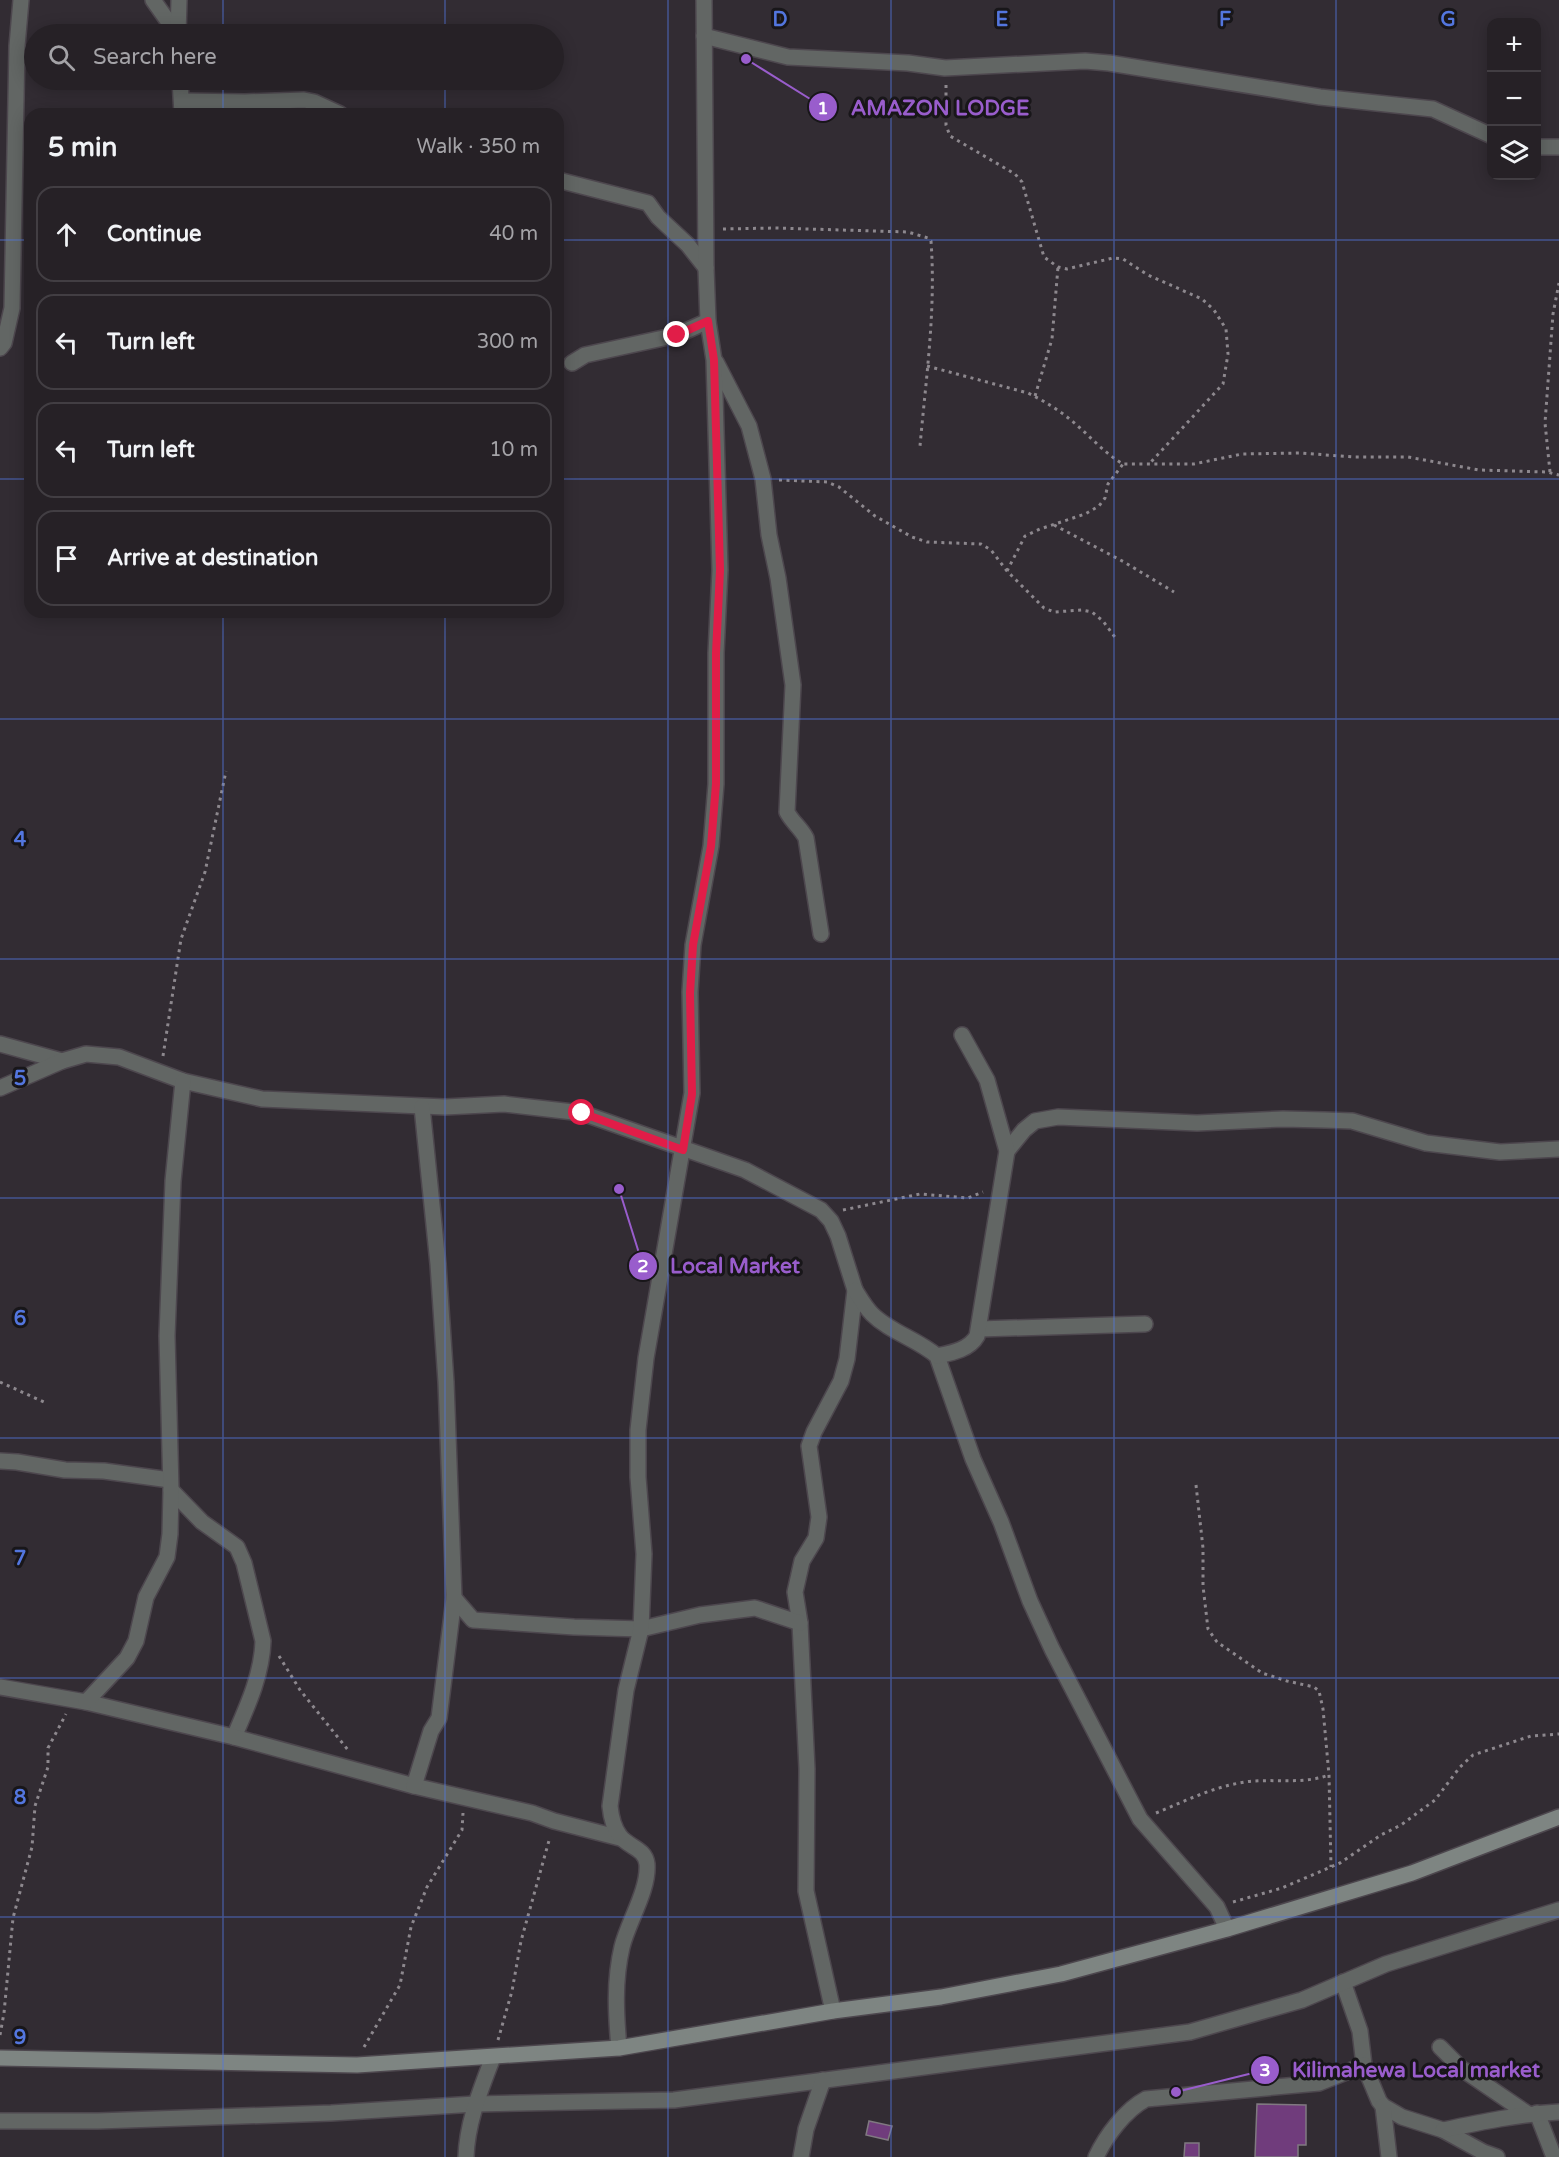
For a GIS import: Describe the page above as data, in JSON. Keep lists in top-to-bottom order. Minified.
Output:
{"places":["AMAZON LODGE","Local Market","Kilimahewa Local market"],"page":{"map_buttons":["+","−"],"search":"Search here","heading":["5 min","Walk · 350 m"],"list":[["Continue","40 m"],["Turn left","300 m"],["Turn left","10 m"],"Arrive at destination"]},"grid":{"columns":["D","E","F","G"],"rows":["4","5","6","7","8","9"]}}
